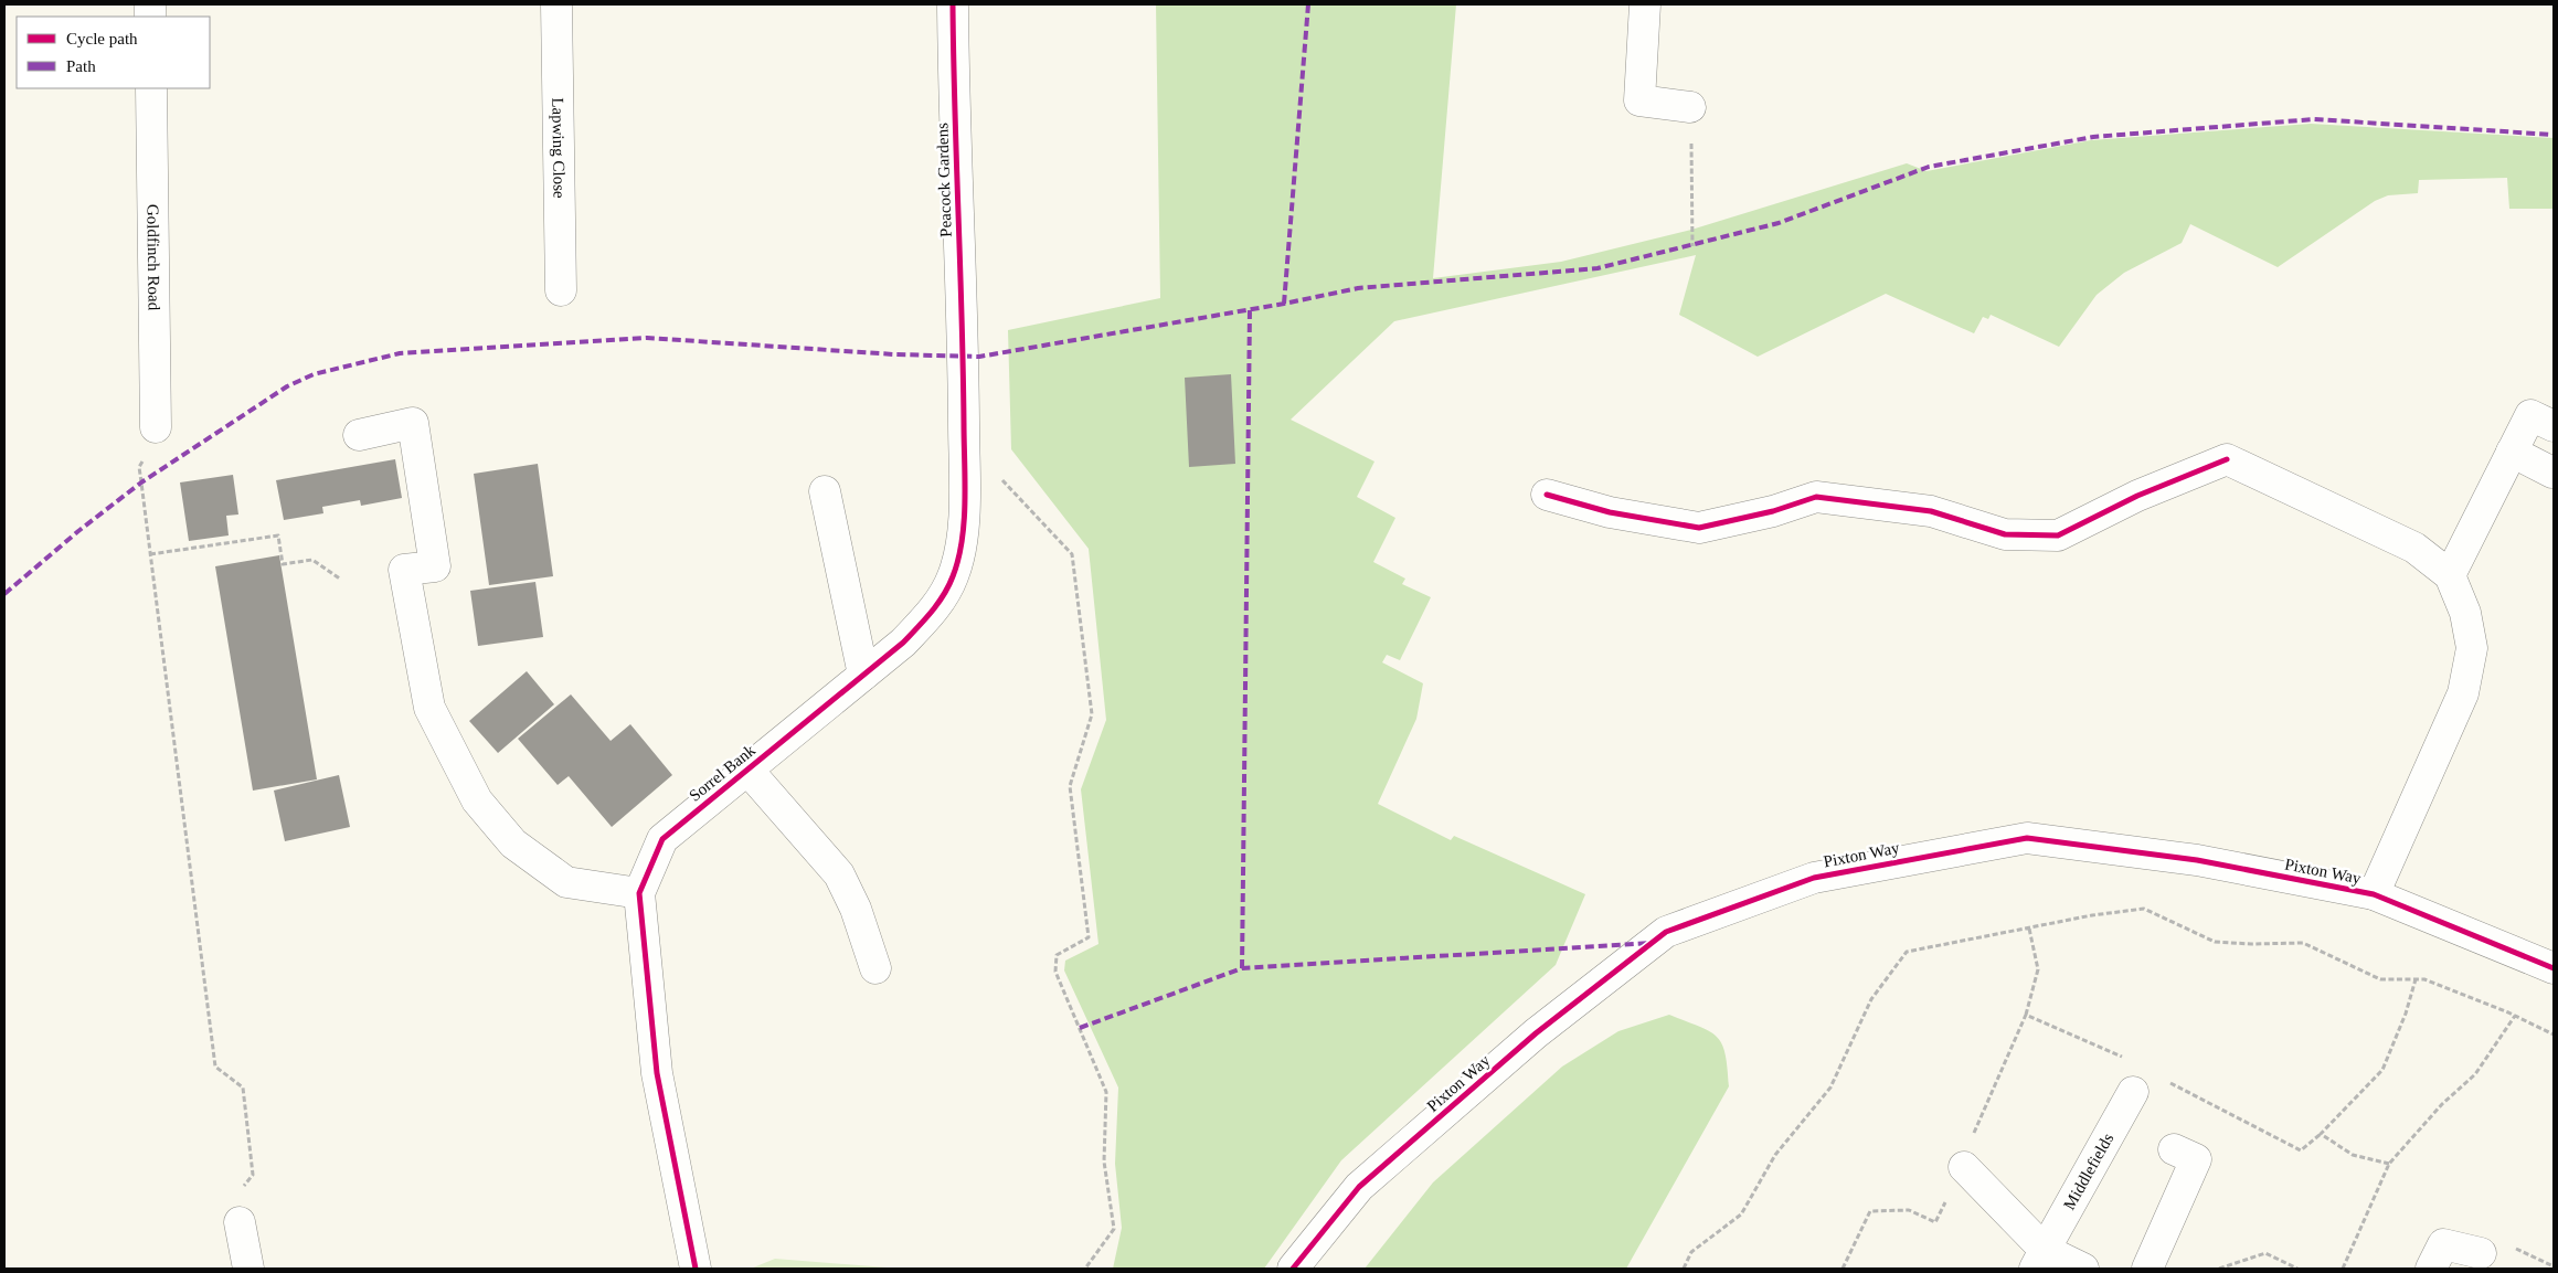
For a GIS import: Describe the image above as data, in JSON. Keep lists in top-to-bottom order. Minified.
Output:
{"streets":{"street":["Lapwing Close","Peacock Gardens","Goldfinch Road","Sorrel Bank","Pixton Way","Middlefields"]},"crossings":[["Peacock Gardens","Sorrel Bank"]],"legend":["Cycle path","Path"]}
